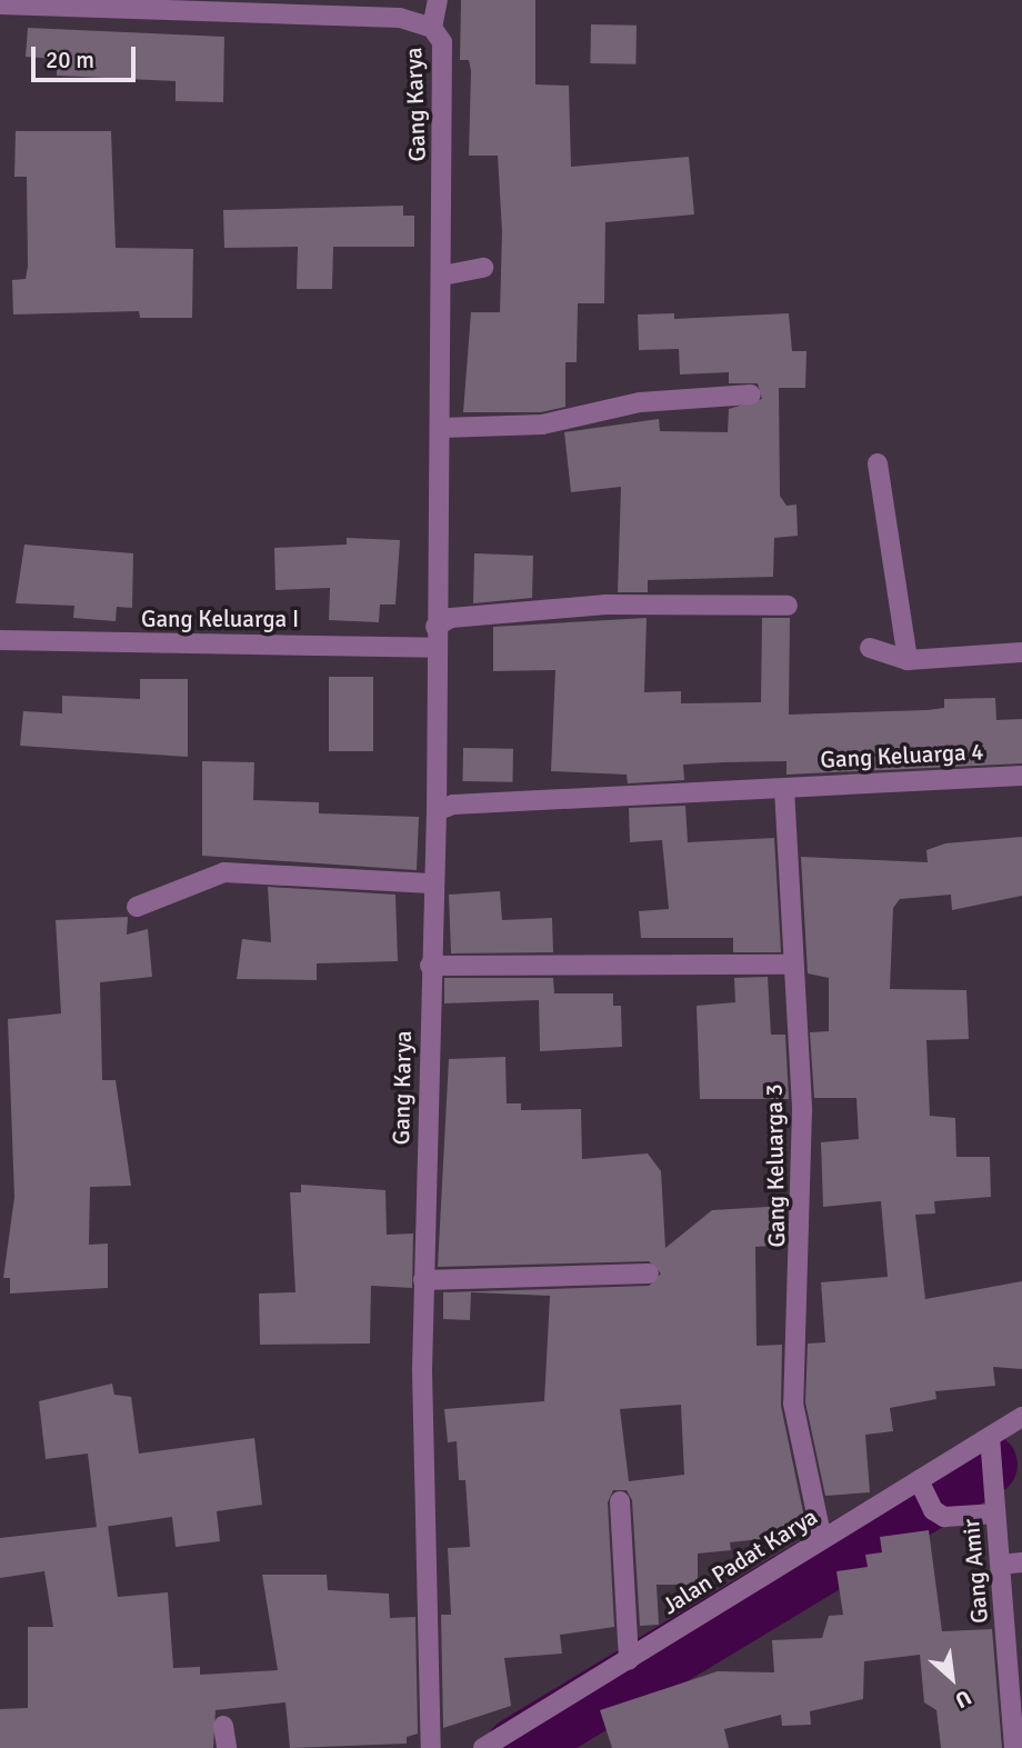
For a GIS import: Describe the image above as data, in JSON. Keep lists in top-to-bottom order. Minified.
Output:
{"streets":{"street":["Gang Karya","Gang Keluarga I","Gang Keluarga 4","Gang Keluarga 3","Jalan Padat Karya","Gang Amir"]},"crossings":[["Gang Karya","Gang Keluarga I"],["Gang Karya","Gang Keluarga 4"],["Gang Keluarga 4","Gang Keluarga 3"],["Gang Keluarga 3","Jalan Padat Karya"],["Jalan Padat Karya","Gang Amir"]],"scale_bar":"20 m","north":"bottom right"}
